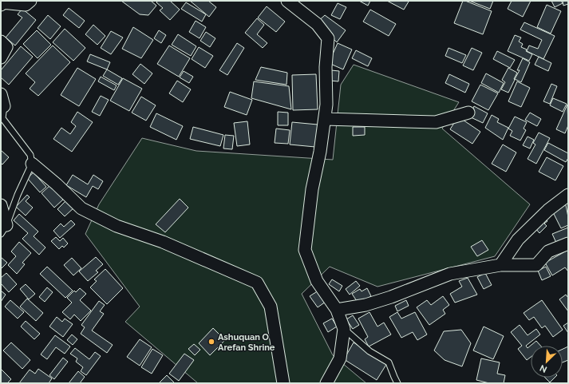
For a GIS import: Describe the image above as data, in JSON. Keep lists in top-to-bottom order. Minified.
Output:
{"places":["Ashuquan O Arefan Shrine"],"north":"bottom left"}
